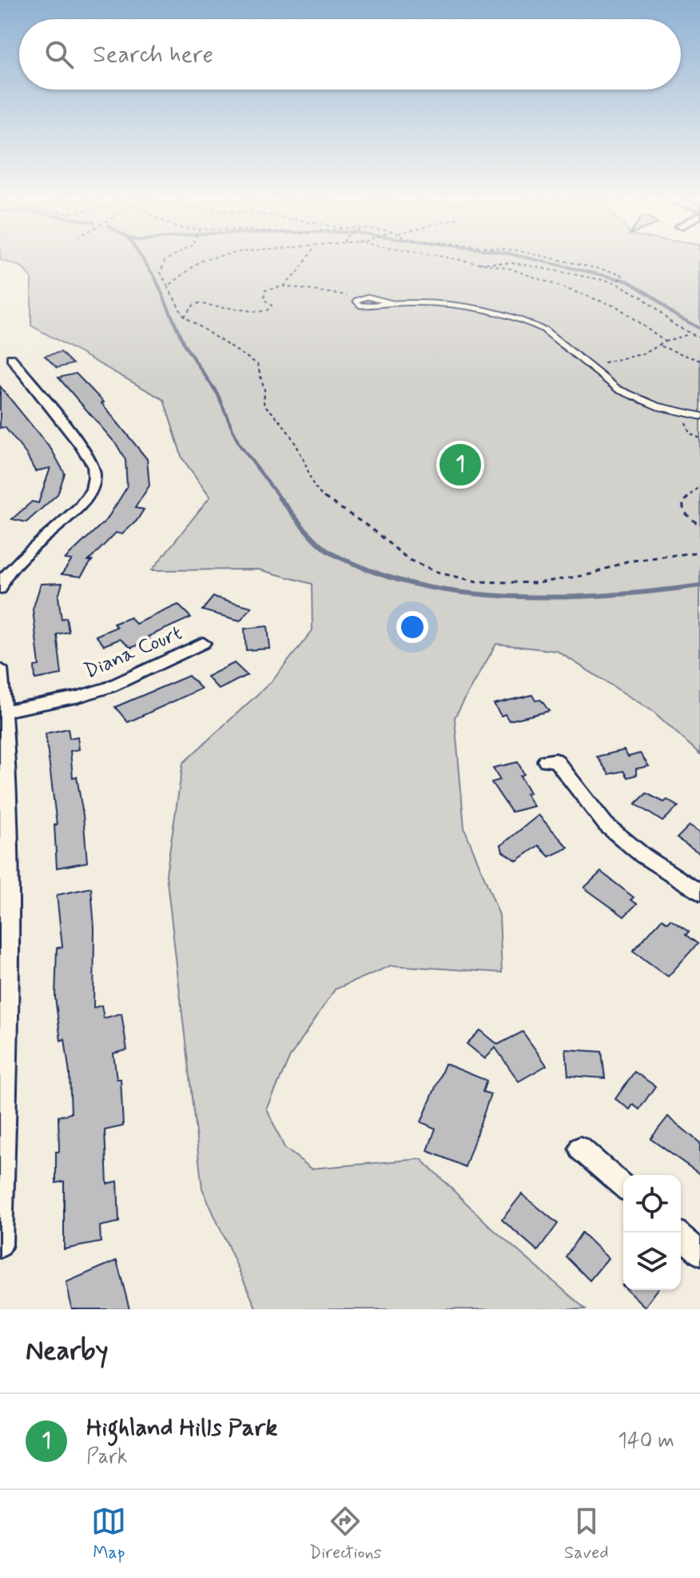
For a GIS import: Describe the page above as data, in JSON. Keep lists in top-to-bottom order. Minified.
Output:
{"streets":{"street":["Diana Court"]},"page":{"search":"Search here","pins":"1","heading":"Nearby","list":[{"mark":"1","name":"Highland Hills Park","note":"Park","value":"140 m"}],"nav":["Map","Directions","Saved"]}}
